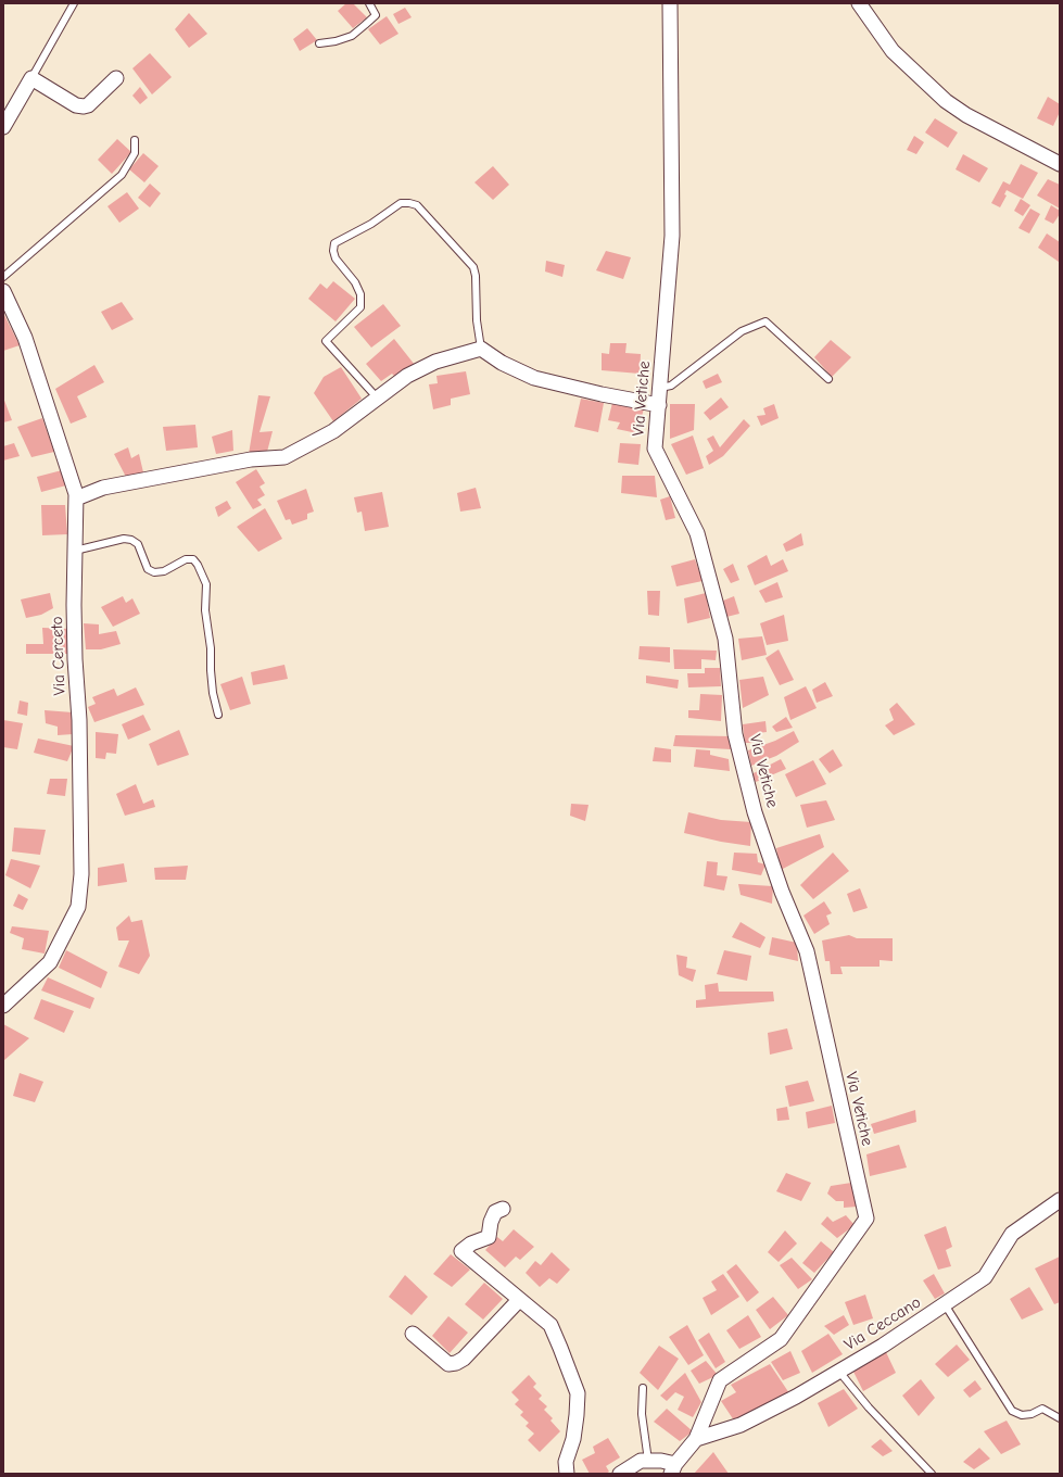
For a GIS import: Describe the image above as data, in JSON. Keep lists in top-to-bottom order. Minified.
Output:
{"streets":{"street":["Via Vetiche","Via Cerceto","Via Ceccano"]},"crossings":[["Via Vetiche","Via Ceccano"]]}
